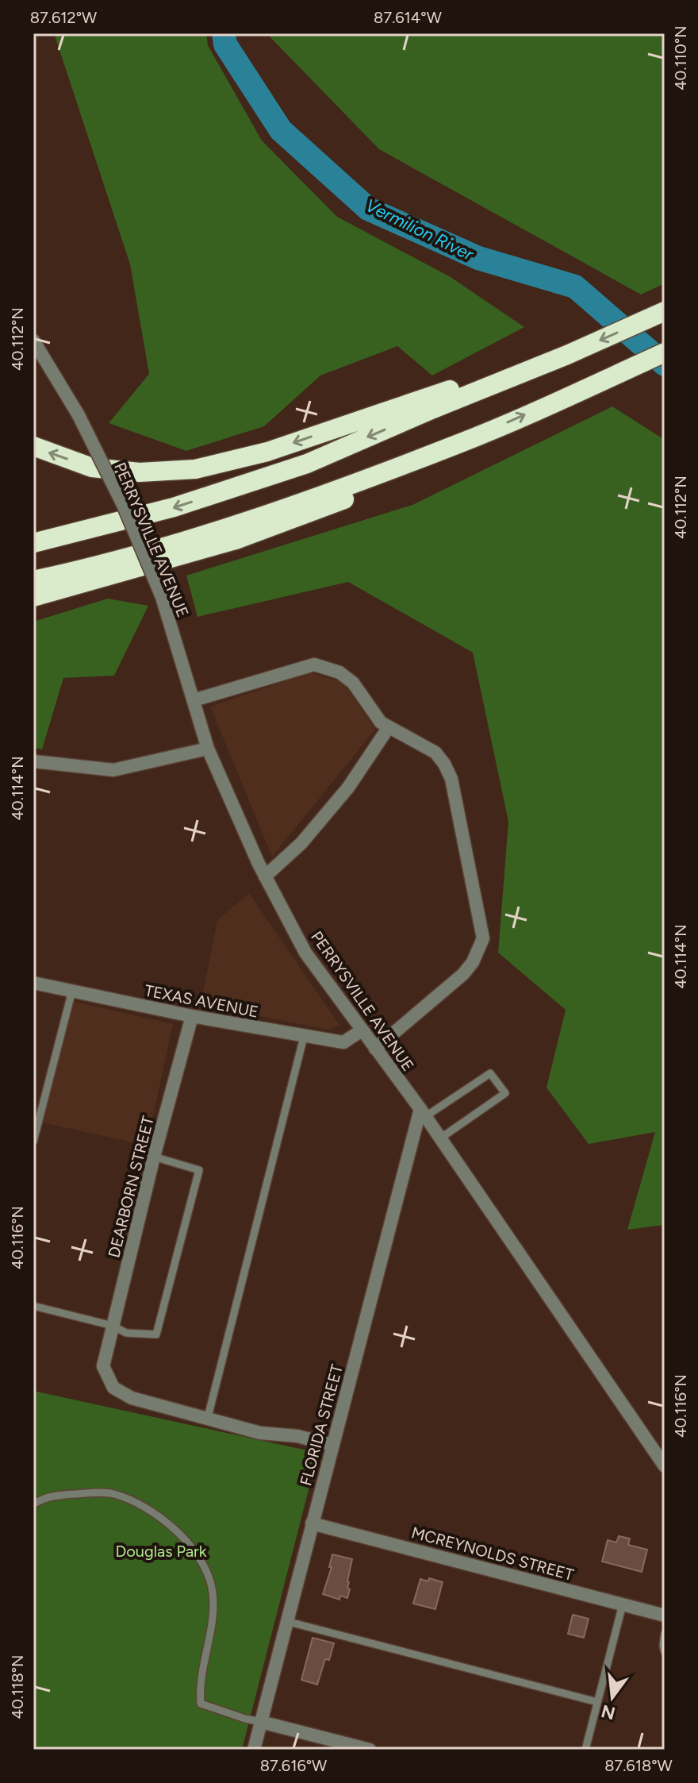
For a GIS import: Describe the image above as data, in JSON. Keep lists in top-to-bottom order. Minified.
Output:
{"streets":{"street":["PERRYSVILLE AVENUE","TEXAS AVENUE","DEARBORN STREET","FLORIDA STREET","MCREYNOLDS STREET"]},"crossings":[["PERRYSVILLE AVENUE","TEXAS AVENUE"],["PERRYSVILLE AVENUE","FLORIDA STREET"],["TEXAS AVENUE","DEARBORN STREET"],["FLORIDA STREET","MCREYNOLDS STREET"]],"water":["Vermilion River"],"parks":["Douglas Park"],"north":"bottom","coordinates":["87.612°W","87.614°W","40.110°N","40.112°N","40.114°N","40.116°N","40.118°N","87.616°W","87.618°W"]}
